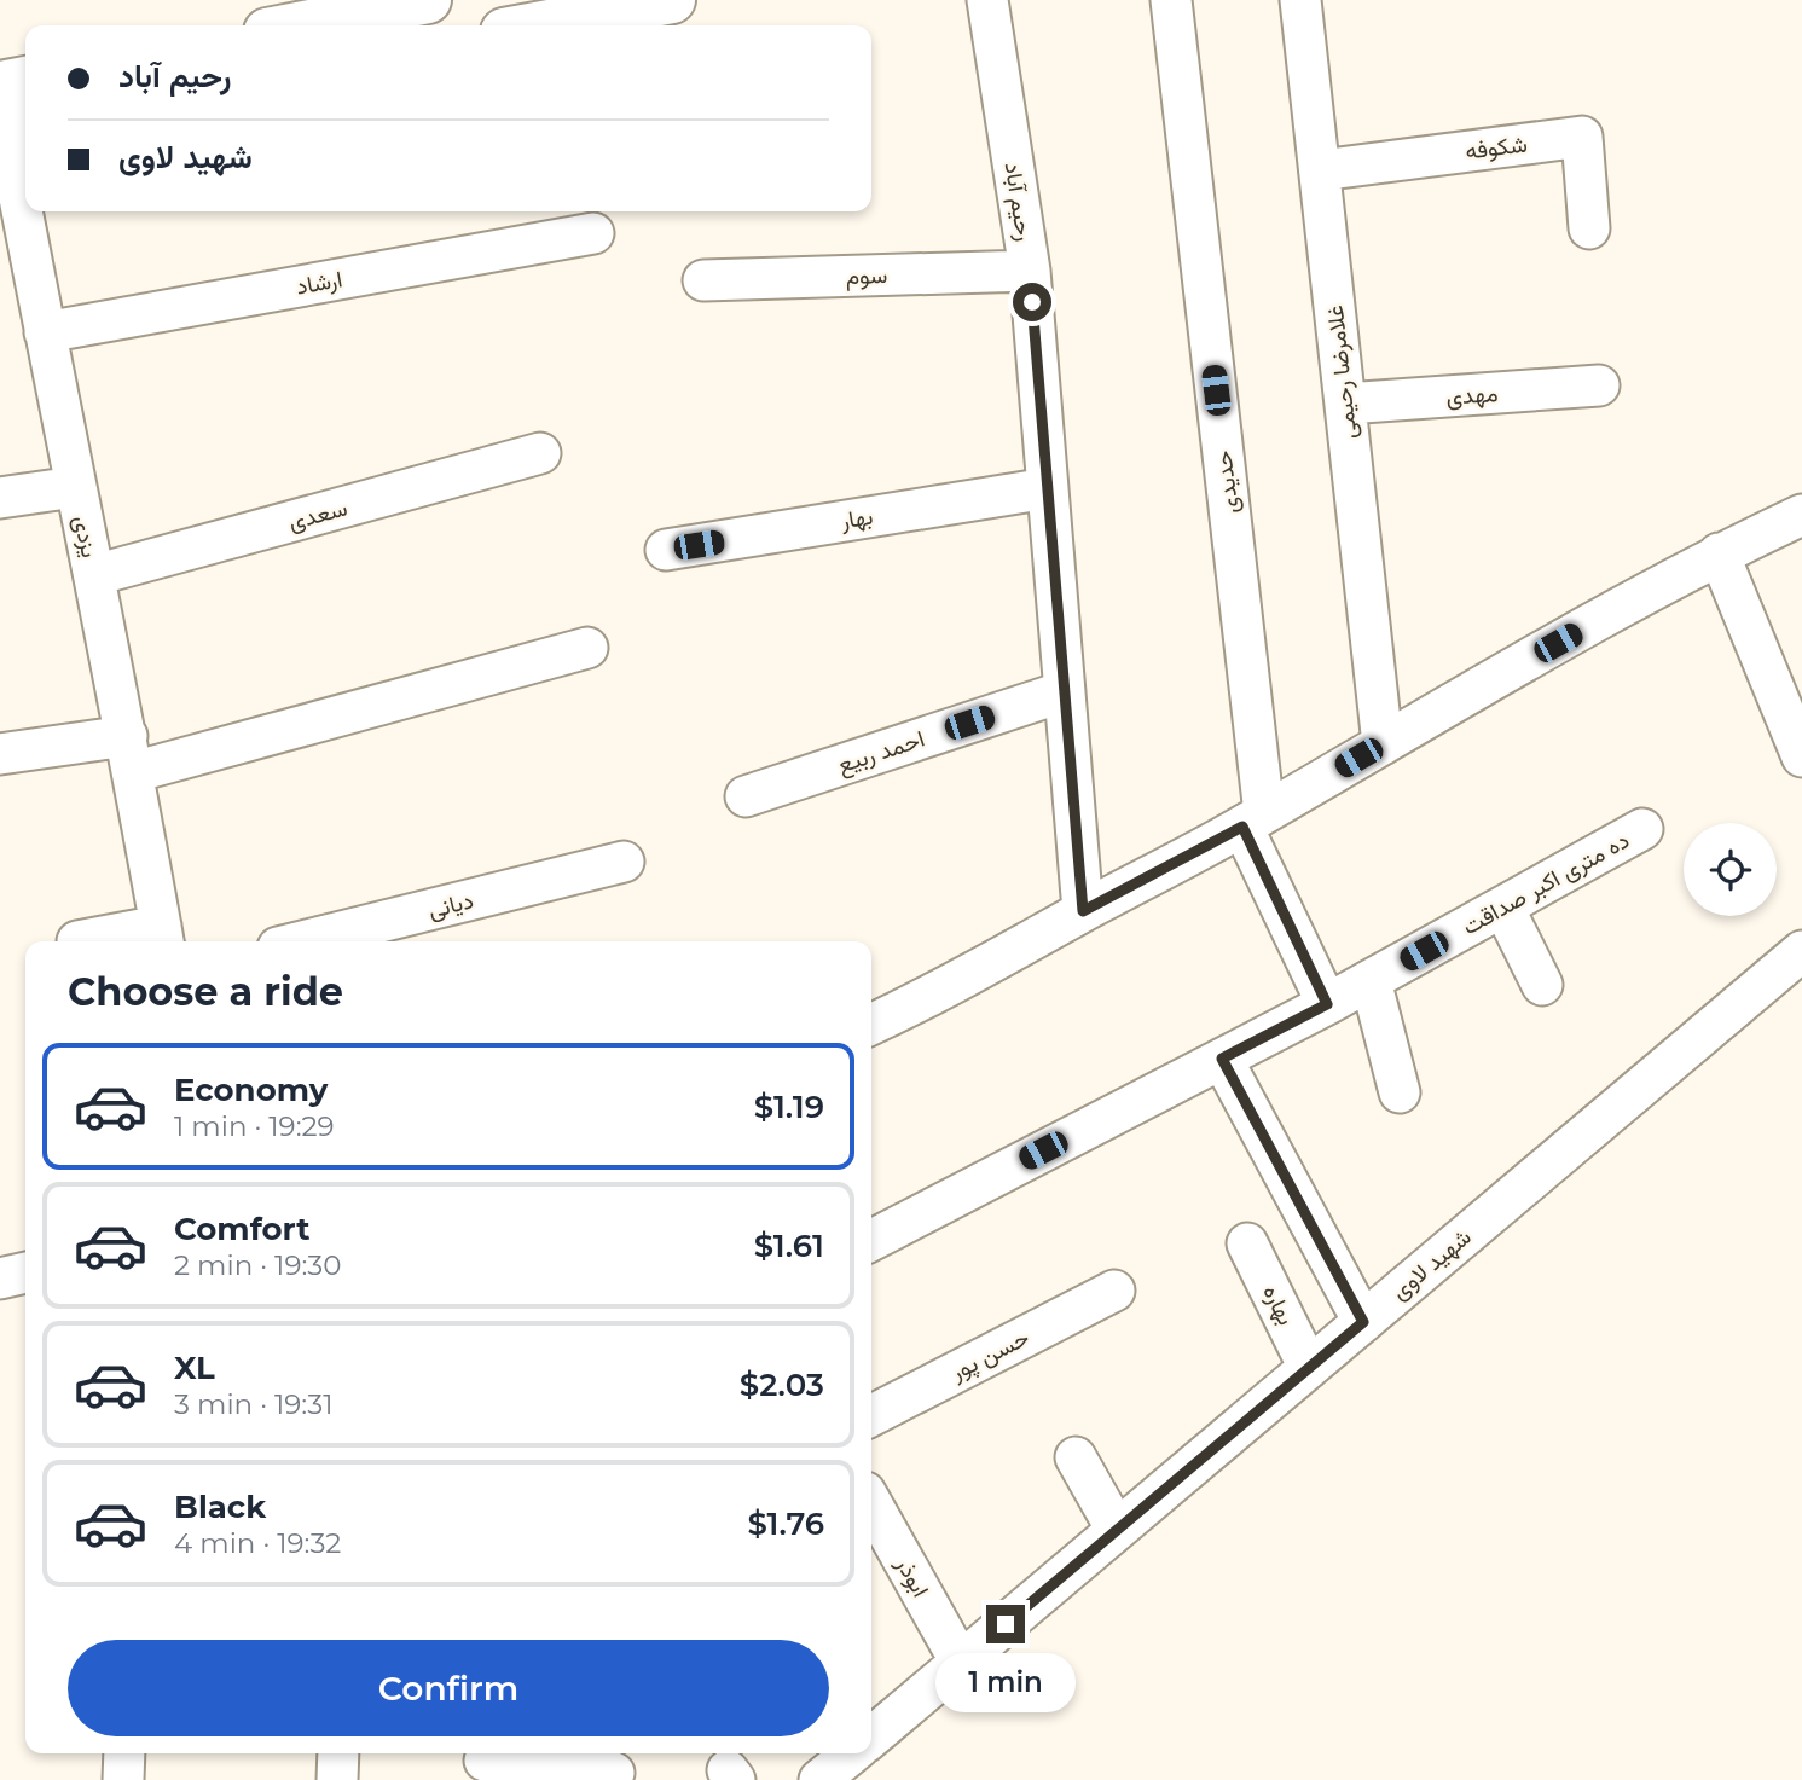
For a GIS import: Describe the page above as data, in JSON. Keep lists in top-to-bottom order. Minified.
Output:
{"streets":{"street":["شکوفه","رحیم آباد","سوم","ارشاد","غلامرضا رحیمی","مهدی","حدیدی","سعدی","بهار","یزدی","احمد ربیع","ده متری اکبر صداقت","دیانی","شهید لاوی","بهاره","حسن پور","ابوذر"]},"crossings":[["شکوفه","غلامرضا رحیمی"],["رحیم آباد","سوم"],["رحیم آباد","بهار"],["رحیم آباد","احمد ربیع"],["ارشاد","یزدی"],["غلامرضا رحیمی","مهدی"],["حدیدی","ده متری اکبر صداقت"],["سعدی","یزدی"],["شهید لاوی","بهاره"],["شهید لاوی","ابوذر"]],"page":{"banner":["رحیم آباد","شهید لاوی"],"heading":"Choose a ride","list":[{"name":"Economy","note":"1 min · 19:29","value":"$1.19"},{"name":"Comfort","note":"2 min · 19:30","value":"$1.61"},{"name":"XL","note":"3 min · 19:31","value":"$2.03"},{"name":"Black","note":"4 min · 19:32","value":"$1.76"}],"buttons":"Confirm","bubble":"1 min"}}
